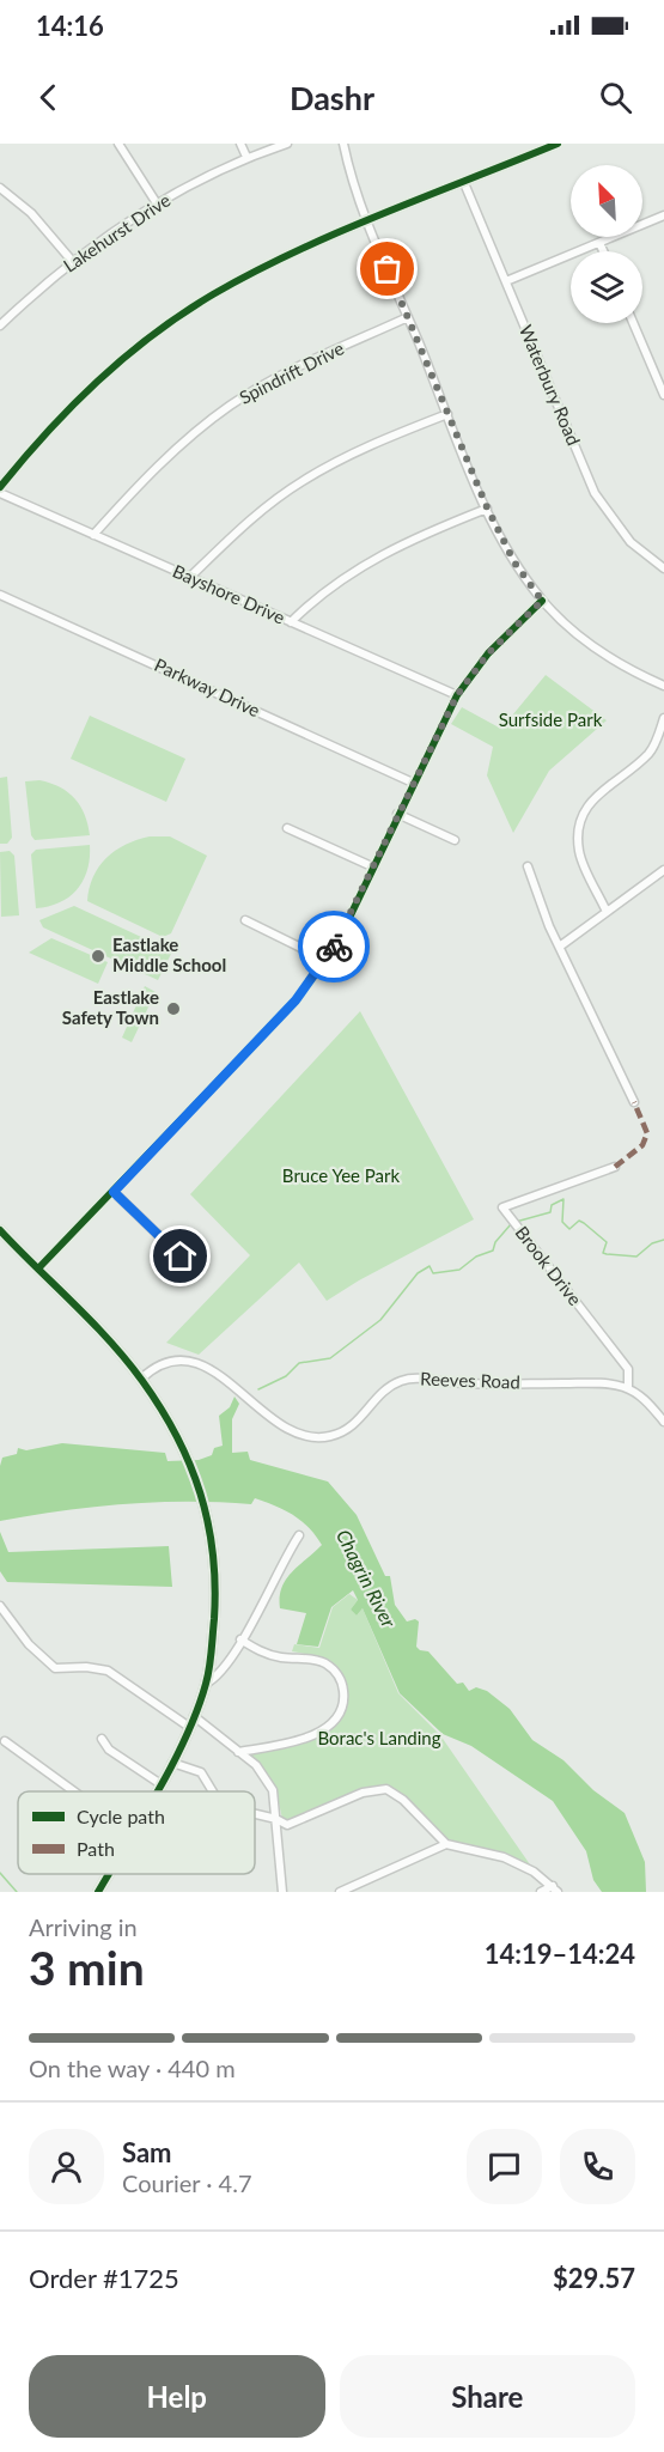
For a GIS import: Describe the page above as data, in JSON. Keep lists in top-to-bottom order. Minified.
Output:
{"streets":{"street":["Lakehurst Drive","Spindrift Drive","Waterbury Road","Bayshore Drive","Parkway Drive","Brook Drive","Reeves Road"]},"crossings":[["Spindrift Drive","Bayshore Drive"],["Brook Drive","Reeves Road"]],"water":["Chagrin River"],"parks":["Surfside Park","Bruce Yee Park","Borac's Landing"],"places":["Eastlake Middle School","Eastlake Safety Town"],"legend":["Cycle path","Path"],"north":"top left","page":{"status":"14:16","header":"Dashr","heading":["3 min","Arriving in","14:19–14:24"],"panel":["Sam","Courier · 4.7","Order #1725","$29.57"],"bar":"On the way · 440 m","buttons":["Help","Share"]}}
